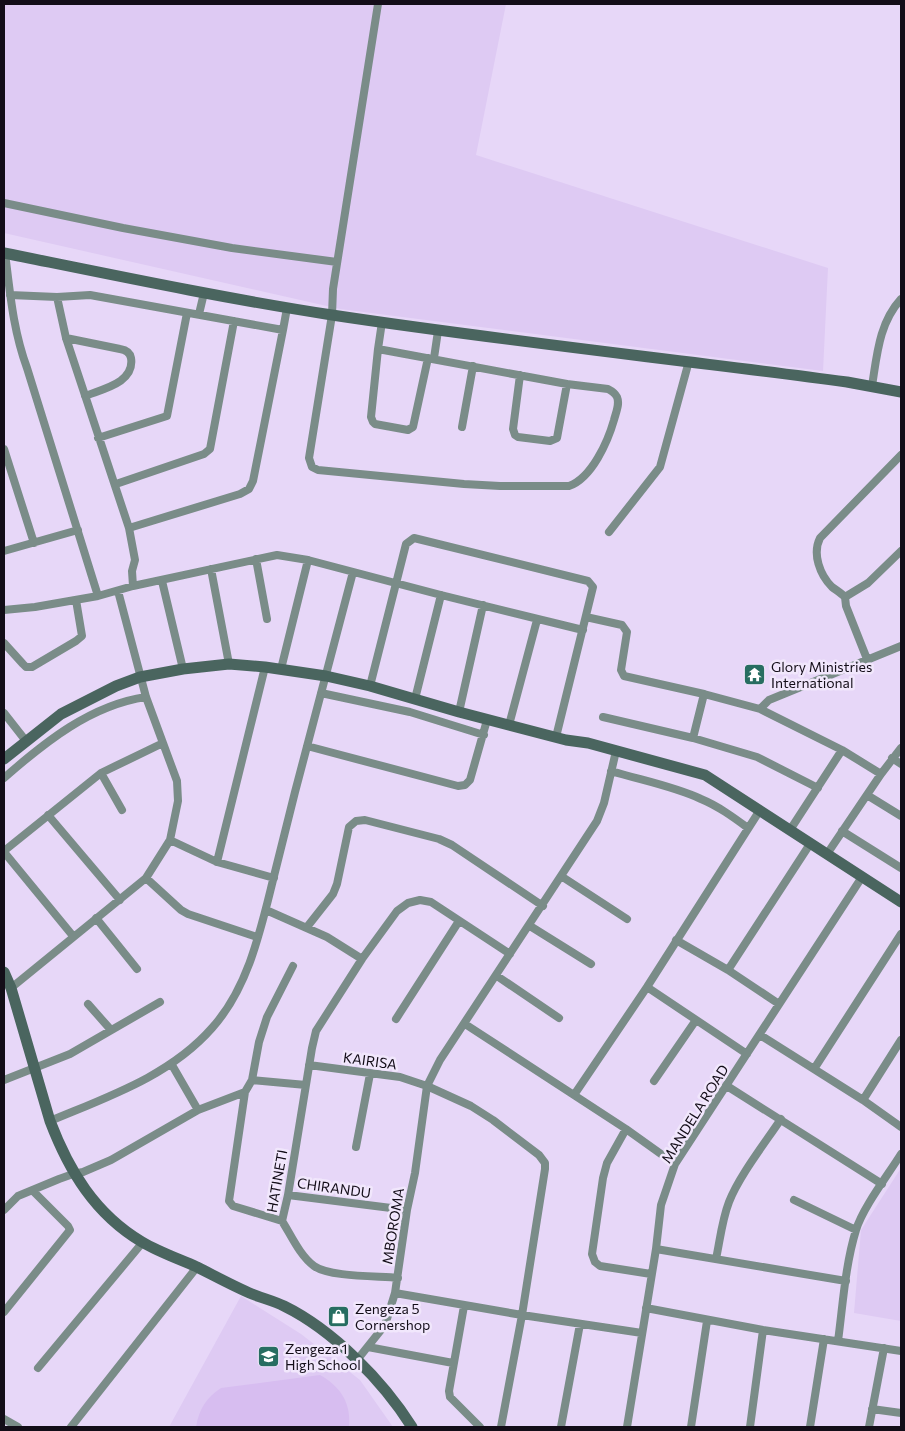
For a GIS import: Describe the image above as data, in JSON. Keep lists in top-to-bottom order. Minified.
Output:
{"streets":{"street":["KAIRISA","MANDELA ROAD","HATINETI","CHIRANDU","MBOROMA"]},"crossings":[["KAIRISA","HATINETI"],["KAIRISA","MBOROMA"],["HATINETI","CHIRANDU"],["HATINETI","MBOROMA"],["CHIRANDU","MBOROMA"]],"places":{"temple":["Glory Ministries International"],"shop":["Zengeza 5 Cornershop"],"school or university":["Zengeza 1 High School"]}}
